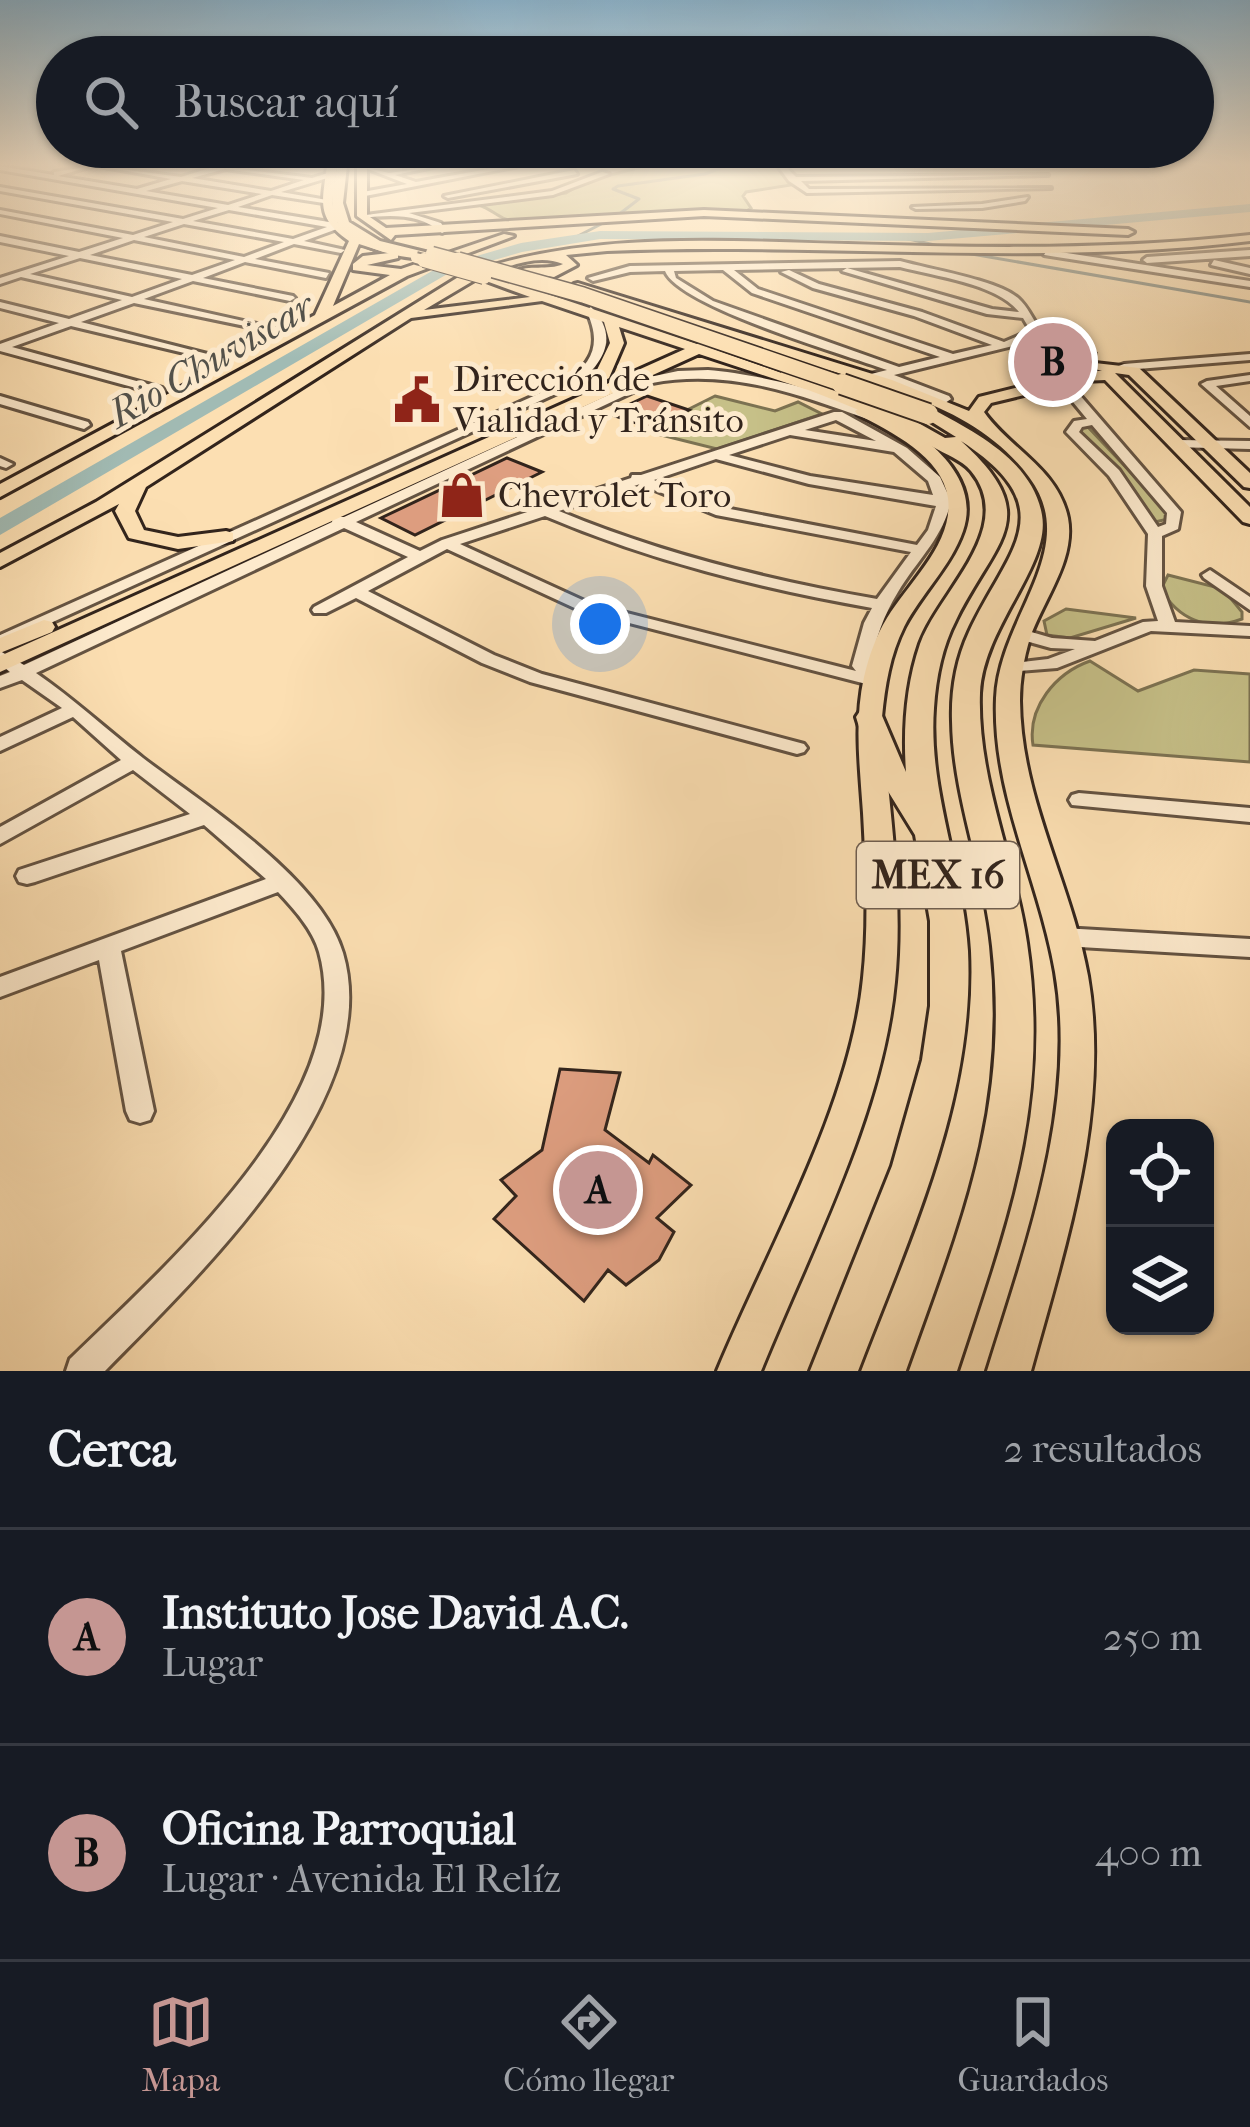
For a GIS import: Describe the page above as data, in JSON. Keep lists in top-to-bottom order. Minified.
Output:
{"streets":{"highway":["MEX 16"]},"water":["Rio Chuviscar"],"places":{"public building":["Dirección de Vialidad y Tránsito"],"shop":["Chevrolet Toro"]},"page":{"search":"Buscar aquí","pins":["B","A"],"heading":["Cerca","2 resultados"],"list":[{"mark":"A","name":"Instituto Jose David A.C.","note":"Lugar","value":"250 m"},{"mark":"B","name":"Oficina Parroquial","note":"Lugar · Avenida El Relíz","value":"400 m"}],"nav":["Mapa","Cómo llegar","Guardados"]}}
